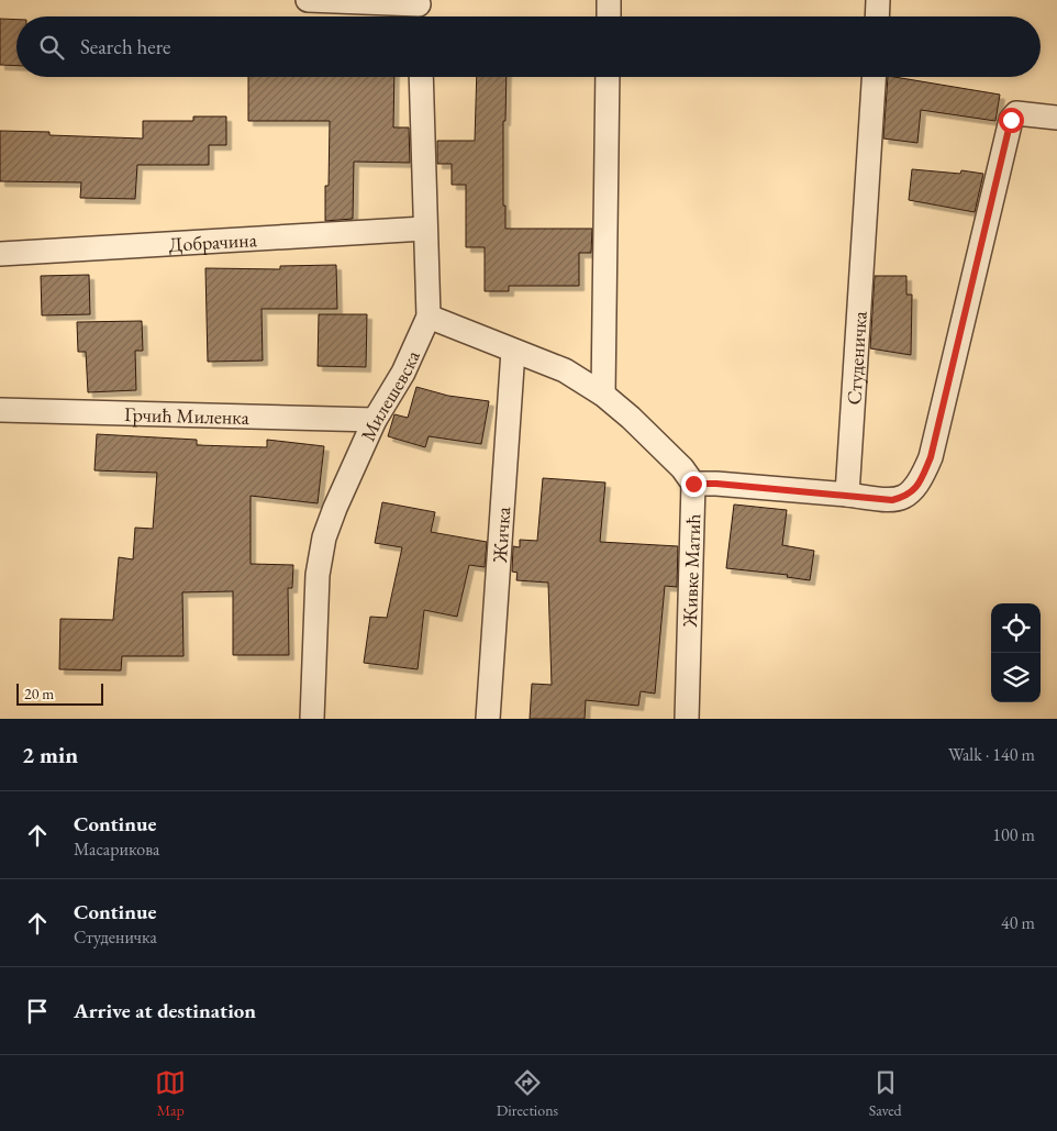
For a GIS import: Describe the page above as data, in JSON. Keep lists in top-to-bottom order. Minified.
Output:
{"streets":{"street":["Добрачина","Студеничка","Милешевска","Грчић Миленка","Жичка","Живке Матић"]},"crossings":[["Добрачина","Милешевска"],["Милешевска","Грчић Миленка"]],"scale_bar":"20 m","page":{"search":"Search here","scale":"20 m","heading":["2 min","Walk · 140 m"],"list":[["Continue","Масарикова","100 m"],["Continue","Студеничка","40 m"],"Arrive at destination"],"nav":["Map","Directions","Saved"]}}
